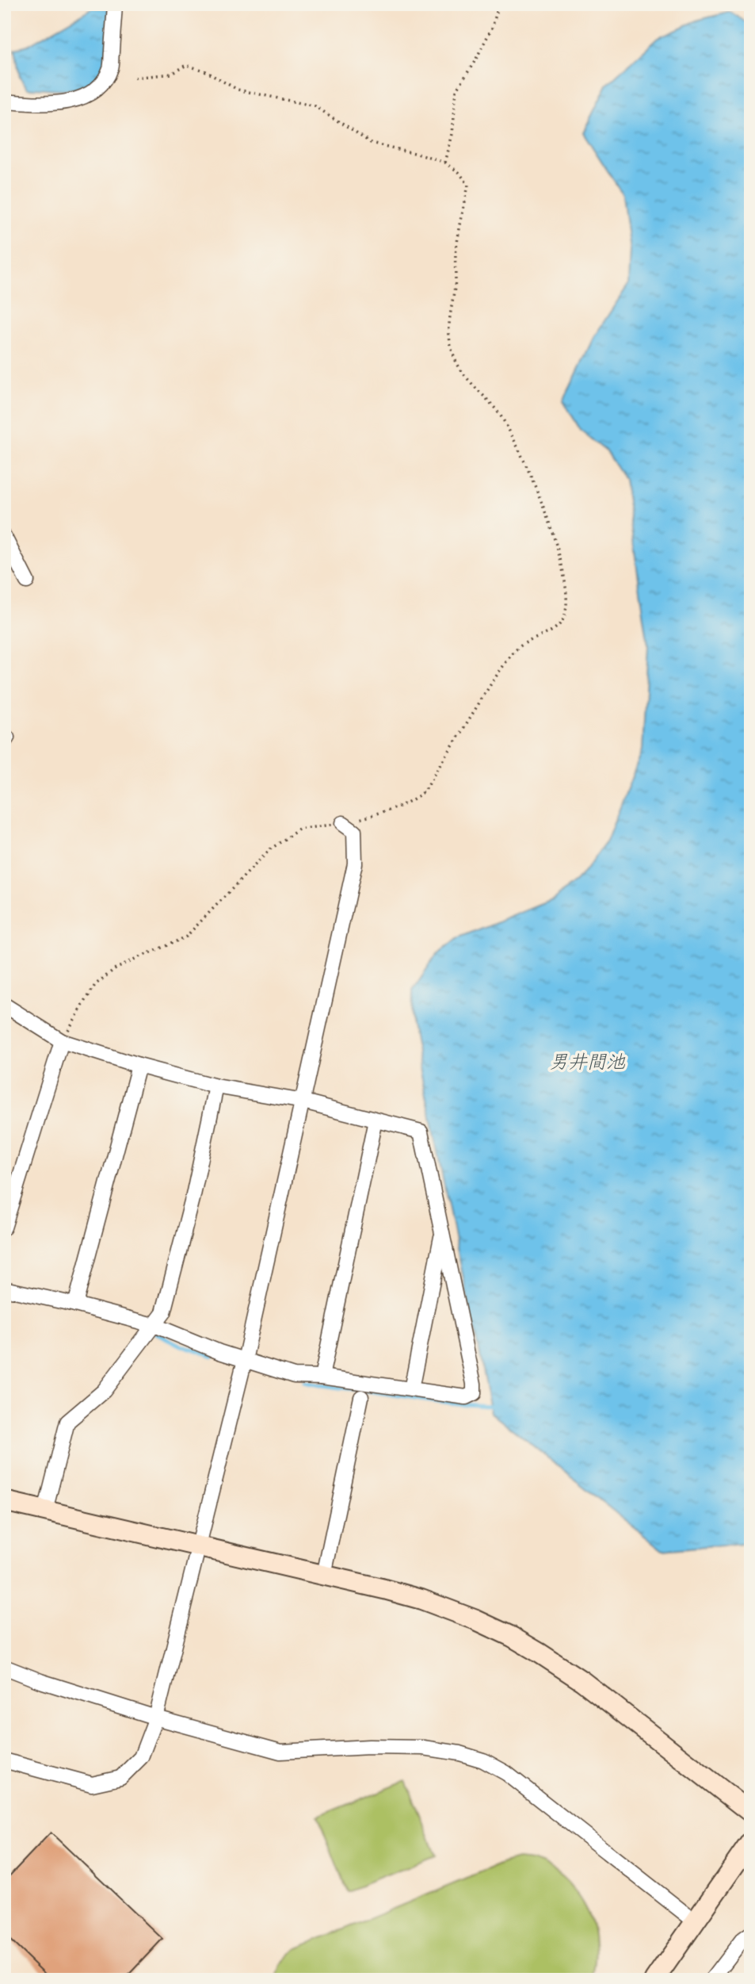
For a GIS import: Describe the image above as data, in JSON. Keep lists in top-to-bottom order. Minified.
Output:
{"water":["男井間池"]}
